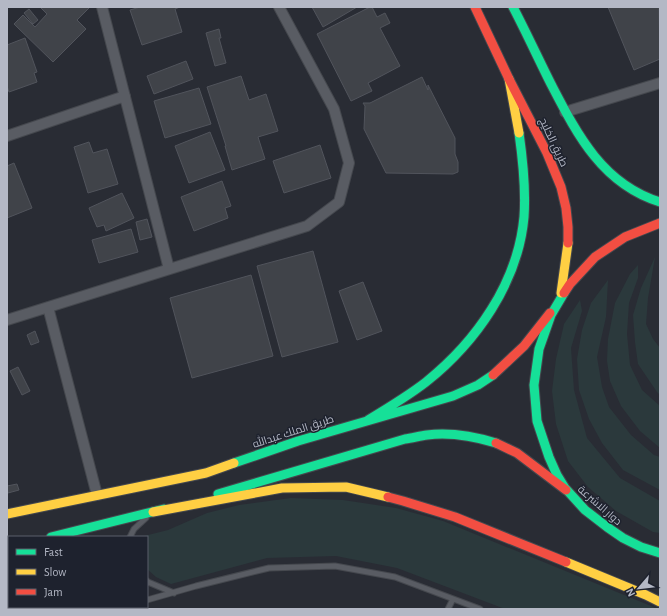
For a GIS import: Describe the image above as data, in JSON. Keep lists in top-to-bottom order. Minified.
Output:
{"streets":{"main road":["طريق الخليج","طريق الملك عبدالله","دوار الاشرعة"]},"crossings":[["طريق الخليج","دوار الاشرعة"],["طريق الملك عبدالله","دوار الاشرعة"]],"legend":["Fast","Slow","Jam"],"north":"bottom left"}
